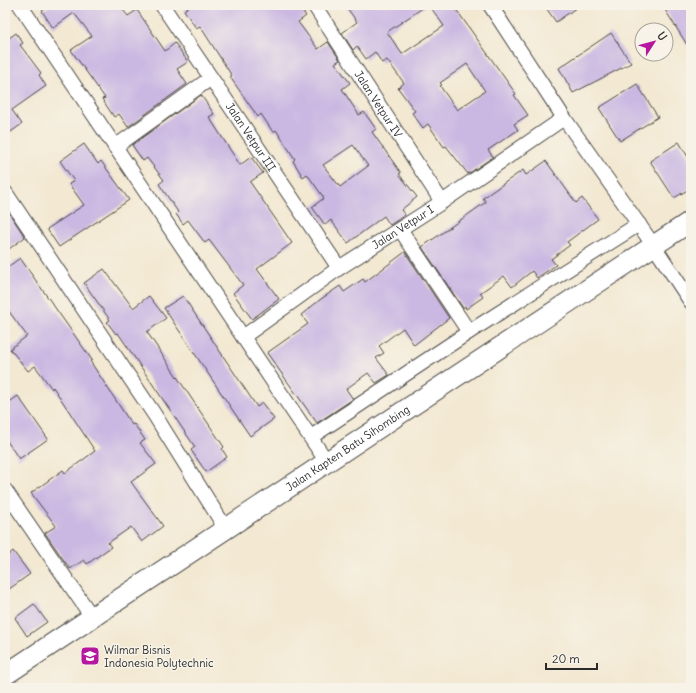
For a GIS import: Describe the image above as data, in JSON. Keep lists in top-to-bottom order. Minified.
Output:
{"streets":{"street":["Jalan Vetpur IV","Jalan Vetpur III","Jalan Vetpur I","Jalan Kapten Batu Sihombing"]},"crossings":[["Jalan Vetpur IV","Jalan Vetpur I"],["Jalan Vetpur III","Jalan Vetpur I"]],"places":{"school or university":["Wilmar Bisnis Indonesia Polytechnic"]},"scale_bar":"20 m","north":"top right"}
